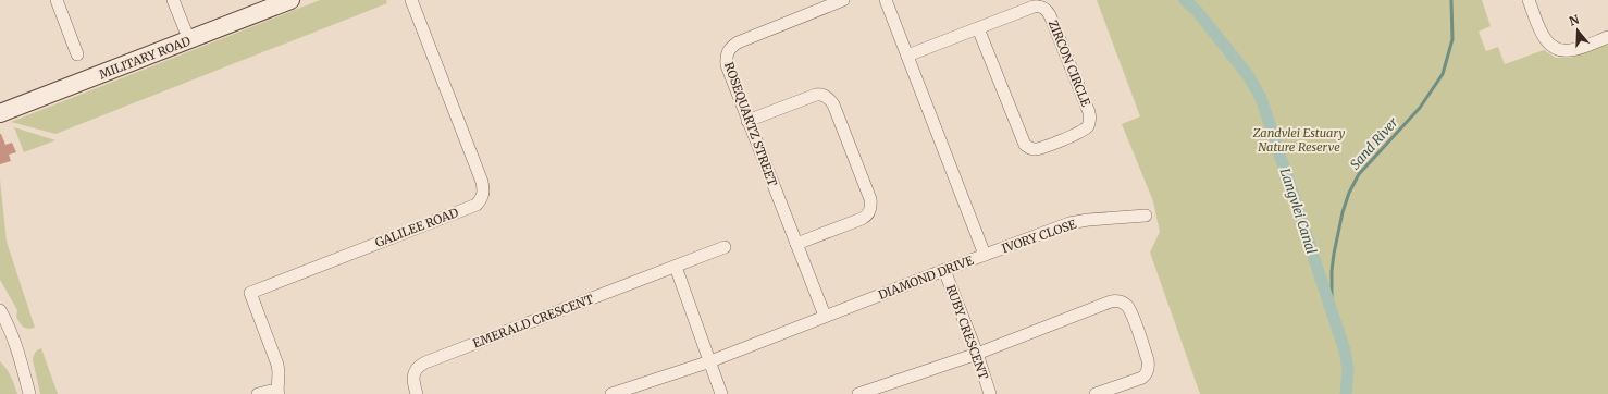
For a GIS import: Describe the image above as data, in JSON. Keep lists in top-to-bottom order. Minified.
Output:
{"streets":{"main road":["MILITARY ROAD"],"street":["ZIRCON CIRCLE","ROSEQUARTZ STREET","GALILEE ROAD","IVORY CLOSE","DIAMOND DRIVE","EMERALD CRESCENT","RUBY CRESCENT"]},"crossings":[["ZIRCON CIRCLE","DIAMOND DRIVE"],["ROSEQUARTZ STREET","DIAMOND DRIVE"],["IVORY CLOSE","DIAMOND DRIVE"],["DIAMOND DRIVE","RUBY CRESCENT"]],"water":["Sand River","Langvlei Canal"],"parks":["Zandvlei Estuary Nature Reserve"],"north":"top"}
